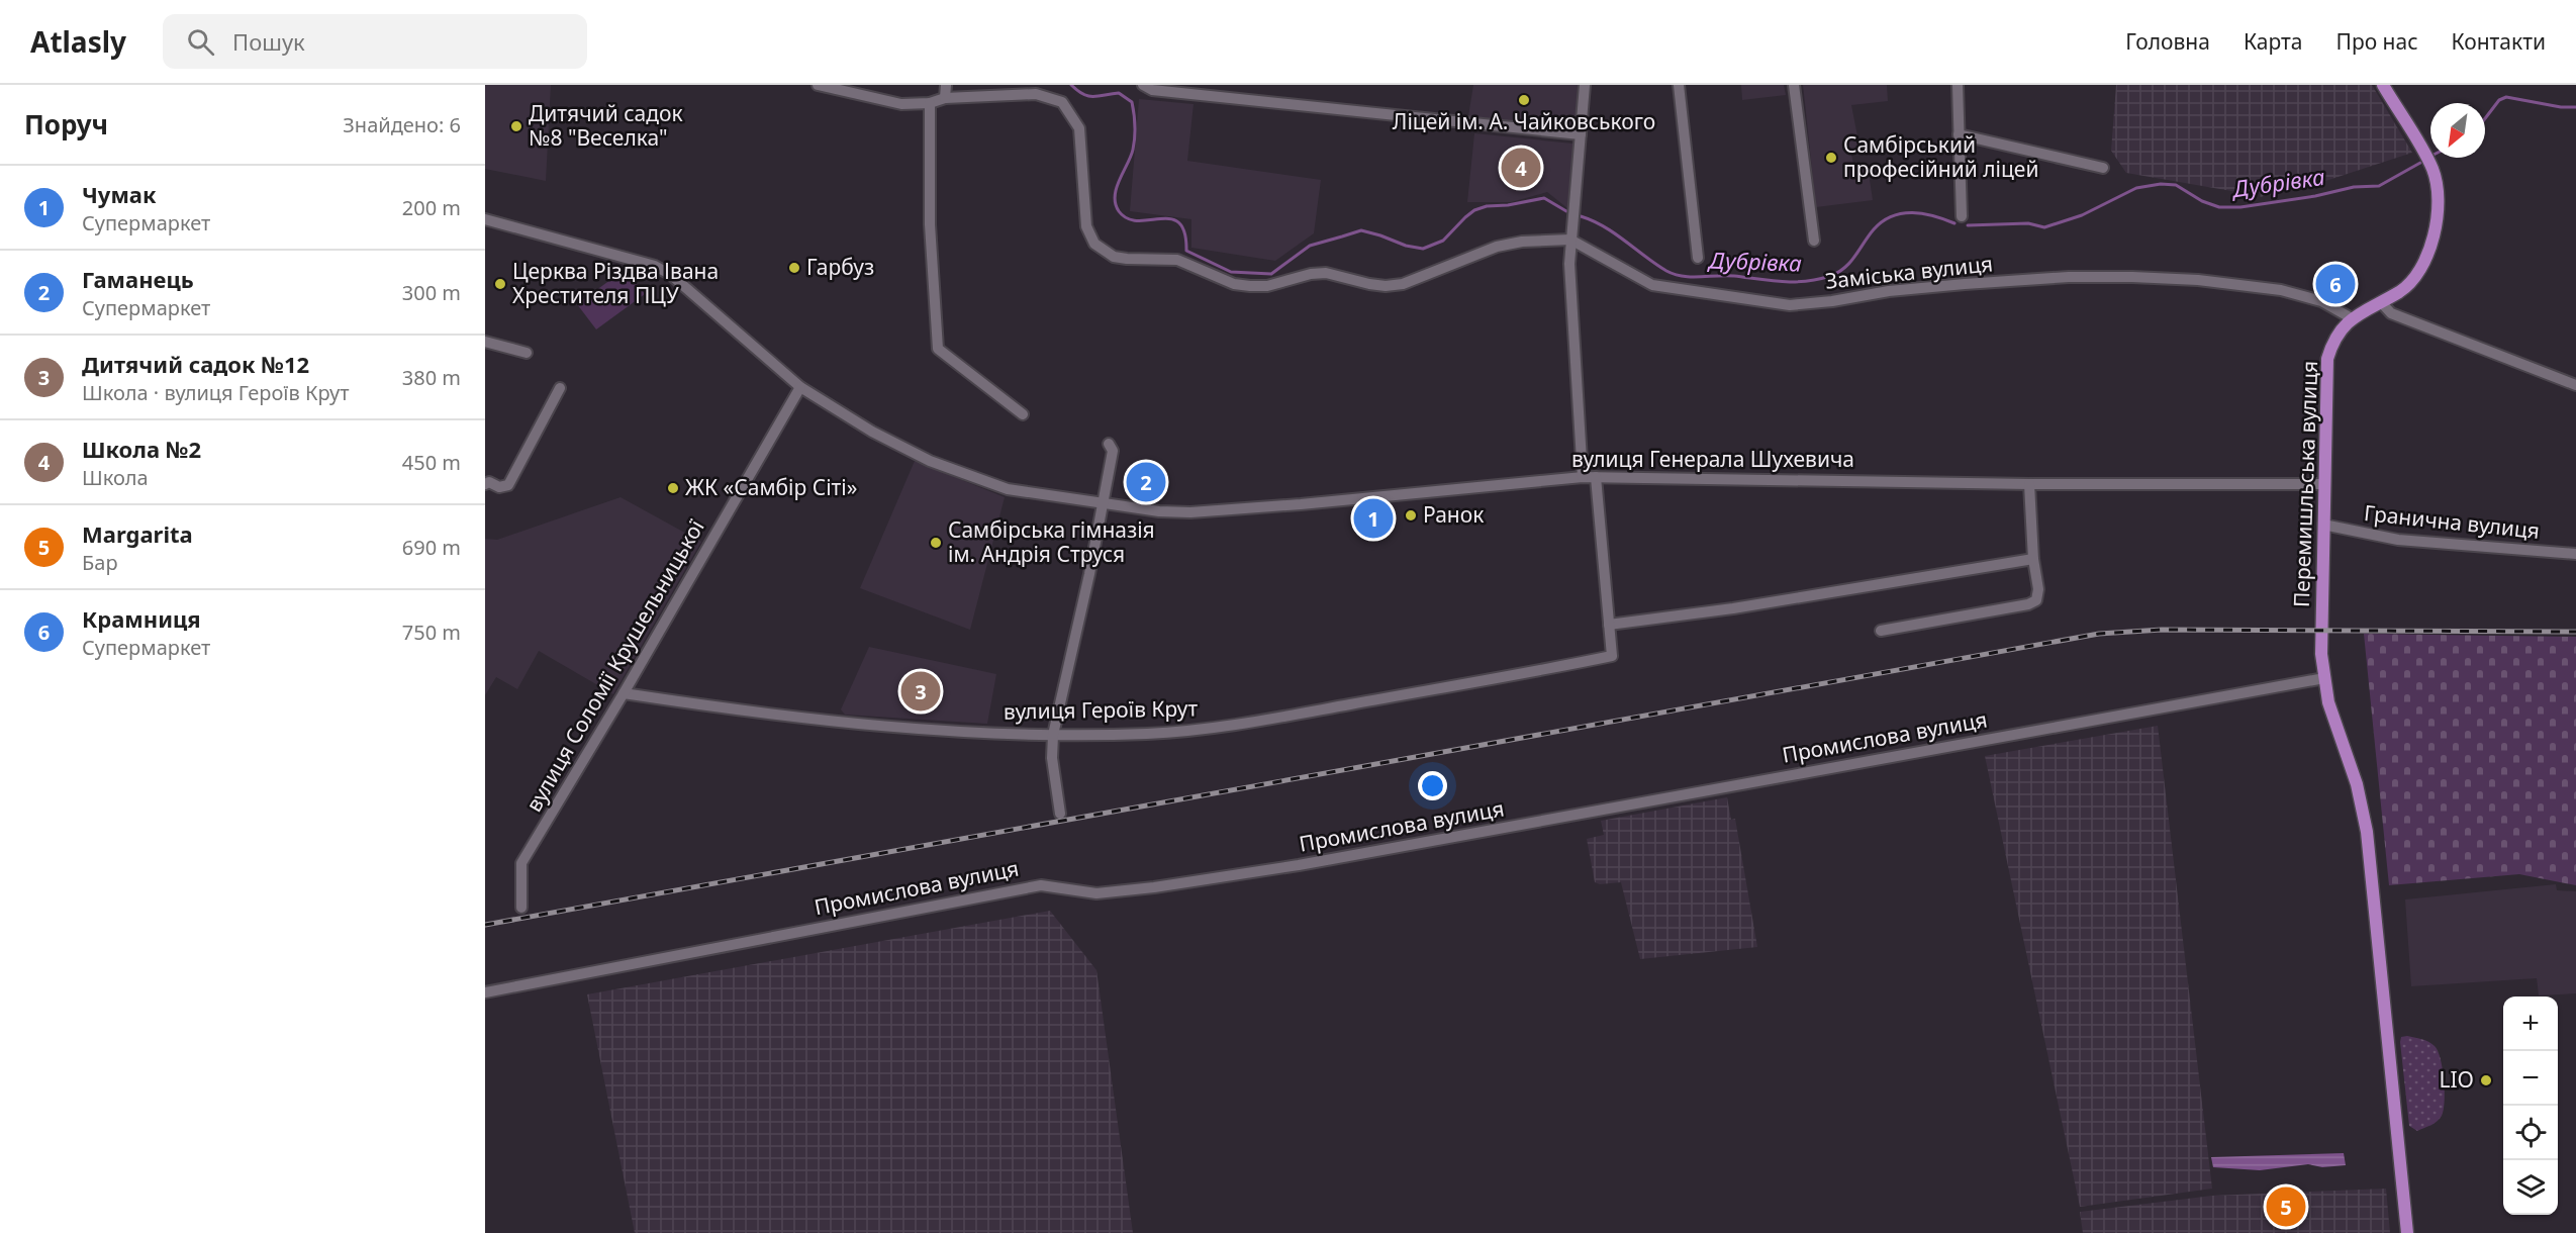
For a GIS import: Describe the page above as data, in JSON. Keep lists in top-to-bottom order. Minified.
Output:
{"streets":{"main road":["Перемишльська вулиця"],"street":["Заміська вулиця","вулиця Генерала Шухевича","Гранична вулиця","вулиця Соломії Крушельницької","вулиця Героїв Крут","Промислова вулиця"]},"crossings":[["Заміська вулиця","Перемишльська вулиця"],["вулиця Генерала Шухевича","Перемишльська вулиця"],["вулиця Генерала Шухевича","вулиця Соломії Крушельницької"],["Перемишльська вулиця","Гранична вулиця"],["Перемишльська вулиця","Промислова вулиця"],["вулиця Соломії Крушельницької","вулиця Героїв Крут"]],"water":["Дубрівка"],"places":["Ліцей ім. А. Чайковського","Дитячий садок №8 \"Веселка\"","Самбірський професійний ліцей","Гарбуз","Церква Різдва Івана Хрестителя ПЦУ","ЖК «Самбір Сіті»","Ранок","Самбірська гімназія ім. Андрія Струся","LIO"],"north":"bottom left","page":{"header":"Atlasly","search":"Пошук","nav":["Головна","Карта","Про нас","Контакти"],"heading":["Поруч","Знайдено: 6"],"pins":["4","6","2","1","3","5"],"list":[{"mark":"1","name":"Чумак","note":"Супермаркет","value":"200 m"},{"mark":"2","name":"Гаманець","note":"Супермаркет","value":"300 m"},{"mark":"3","name":"Дитячий садок №12","note":"Школа · вулиця Героїв Крут","value":"380 m"},{"mark":"4","name":"Школа №2","note":"Школа","value":"450 m"},{"mark":"5","name":"Margarita","note":"Бар","value":"690 m"},{"mark":"6","name":"Крамниця","note":"Супермаркет","value":"750 m"}],"map_buttons":["+","−"]}}
